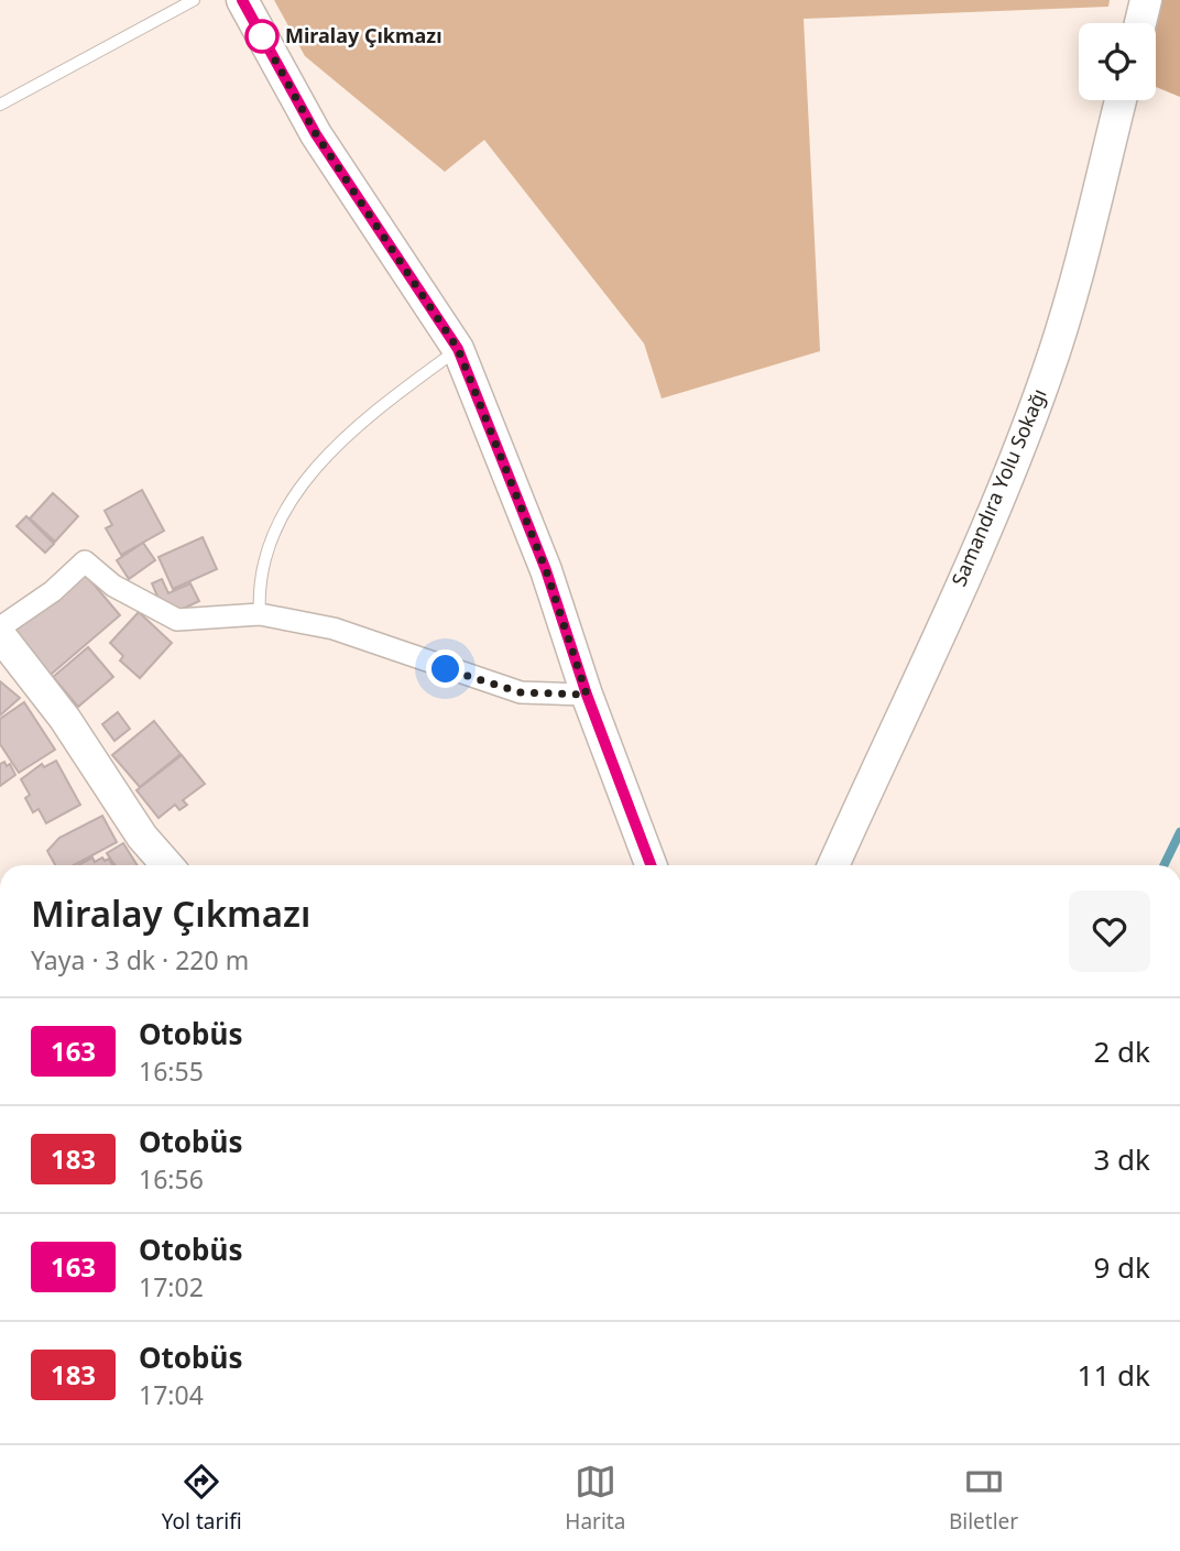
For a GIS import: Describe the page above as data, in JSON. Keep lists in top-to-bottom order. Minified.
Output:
{"streets":{"street":["Samandıra Yolu Sokağı"]},"places":["Miralay Çıkmazı"],"lines":["bus line 163"],"page":{"heading":["Miralay Çıkmazı","Yaya · 3 dk · 220 m"],"list":[{"mark":"163","name":"Otobüs","note":"16:55","value":"2 dk"},{"mark":"183","name":"Otobüs","note":"16:56","value":"3 dk"},{"mark":"163","name":"Otobüs","note":"17:02","value":"9 dk"},{"mark":"183","name":"Otobüs","note":"17:04","value":"11 dk"}],"tabs":["Yol tarifi","Harita","Biletler"]}}
